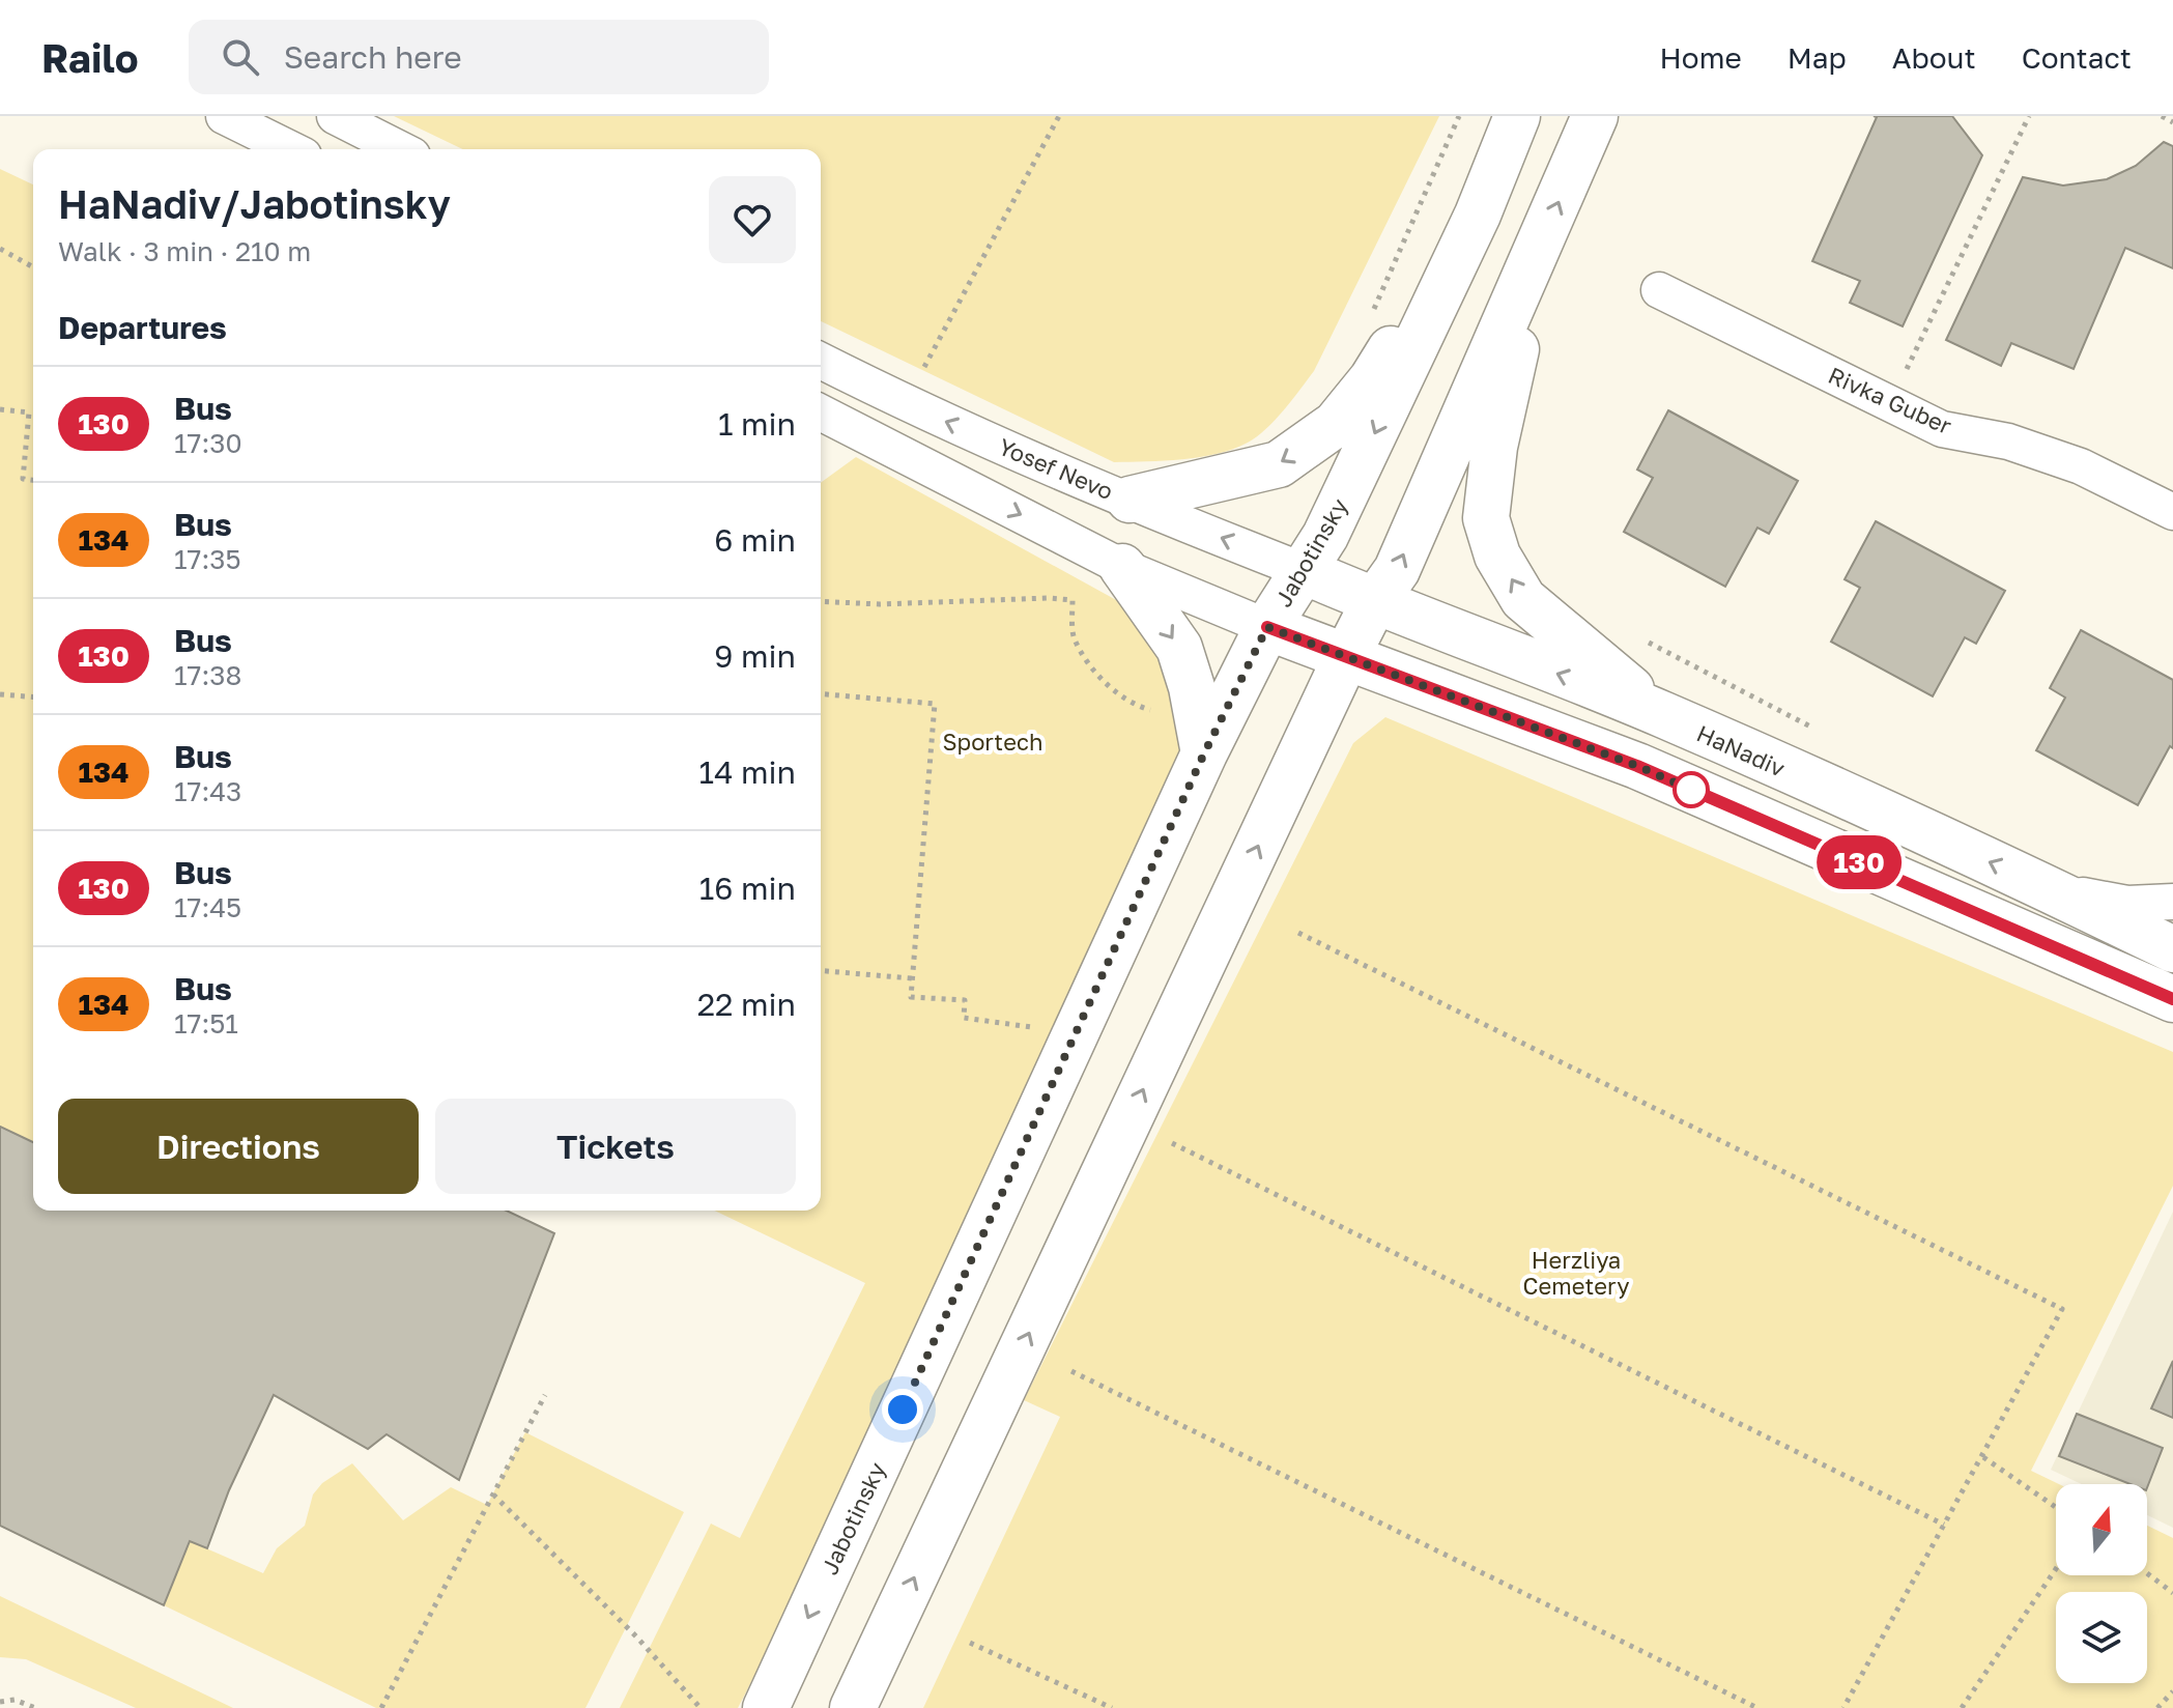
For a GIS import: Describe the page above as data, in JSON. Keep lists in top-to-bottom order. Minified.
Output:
{"streets":{"main road":["Jabotinsky","HaNadiv"],"street":["Rivka Guber","Yosef Nevo"]},"crossings":[["Yosef Nevo","Jabotinsky"],["Yosef Nevo","HaNadiv"],["Jabotinsky","HaNadiv"]],"parks":["Sportech","Herzliya Cemetery"],"lines":["bus line 130"],"north":"top","page":{"header":"Railo","search":"Search here","nav":["Home","Map","About","Contact"],"on_map":"130","heading":[["HaNadiv/Jabotinsky","Walk · 3 min · 210 m"],"Departures"],"list":[{"mark":"130","name":"Bus","note":"17:30","value":"1 min"},{"mark":"134","name":"Bus","note":"17:35","value":"6 min"},{"mark":"130","name":"Bus","note":"17:38","value":"9 min"},{"mark":"134","name":"Bus","note":"17:43","value":"14 min"},{"mark":"130","name":"Bus","note":"17:45","value":"16 min"},{"mark":"134","name":"Bus","note":"17:51","value":"22 min"}],"buttons":["Directions","Tickets"]}}
